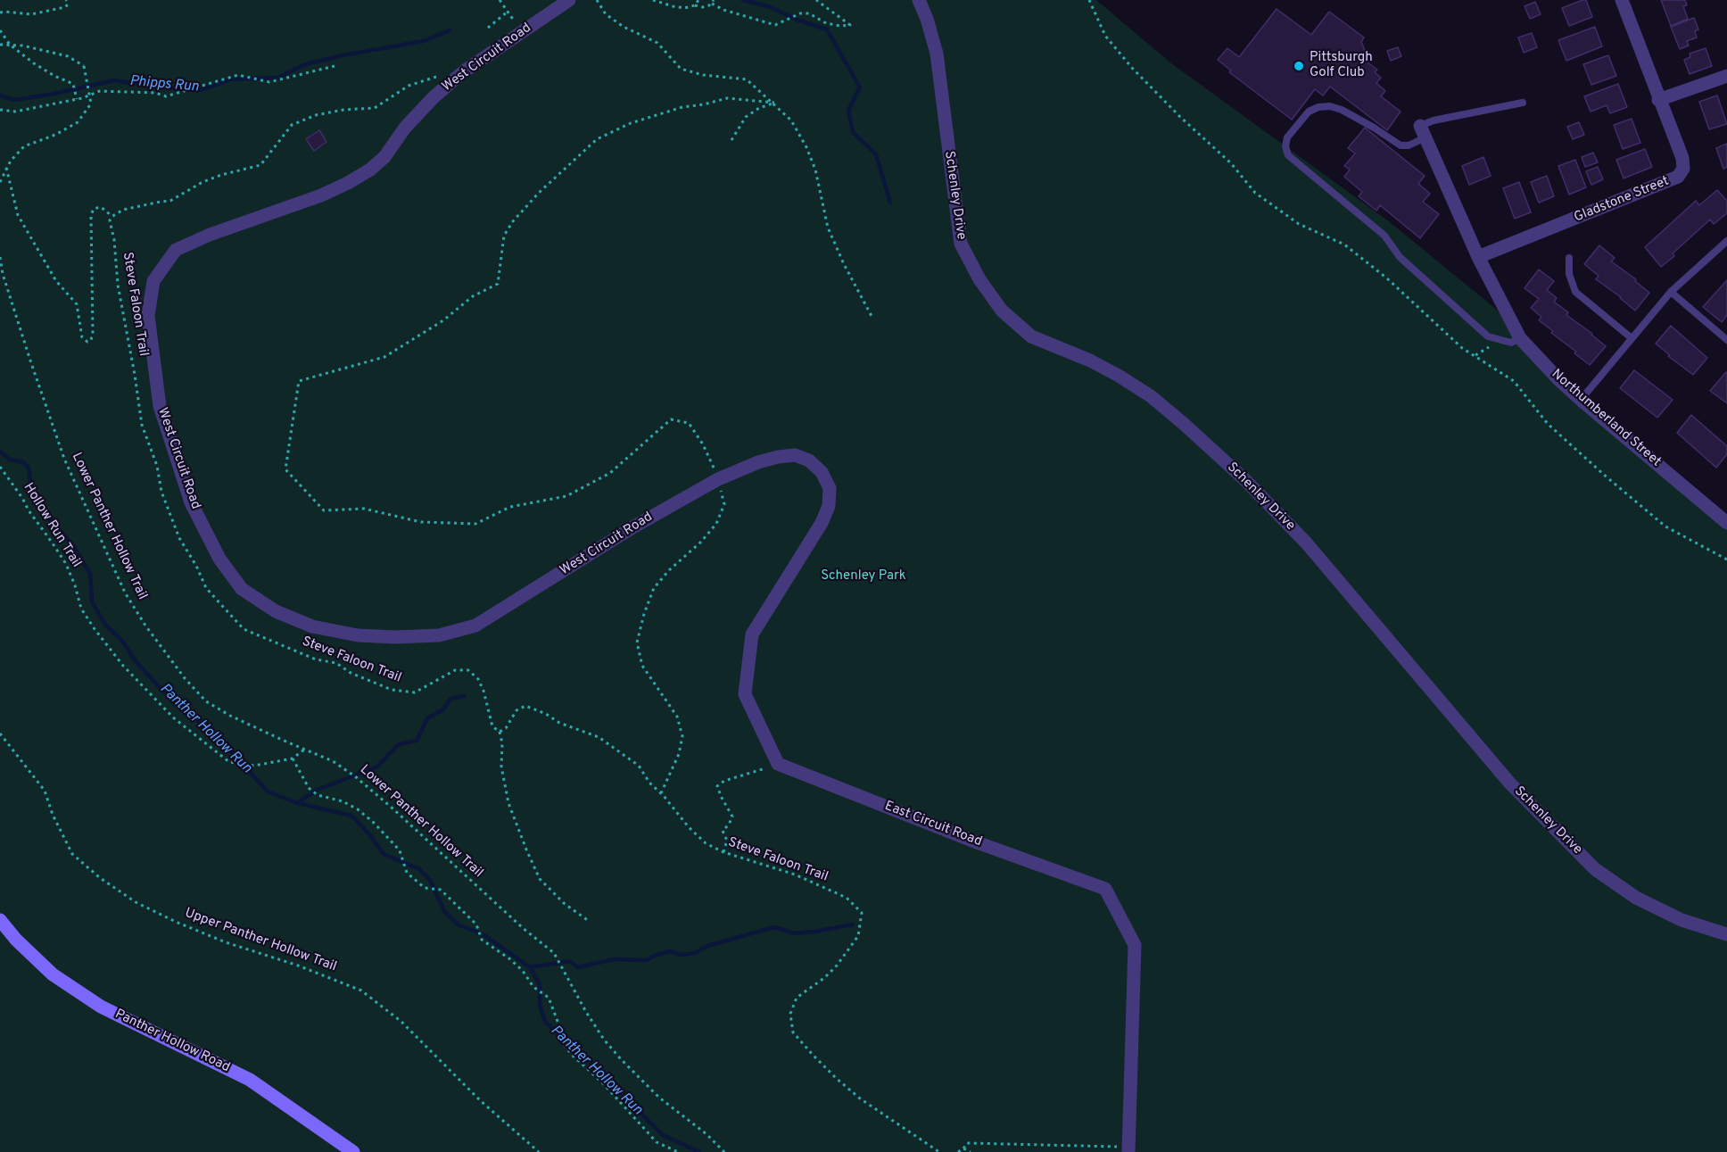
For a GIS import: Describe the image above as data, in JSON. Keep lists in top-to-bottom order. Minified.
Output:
{"streets":{"main road":["Panther Hollow Road"],"street":["West Circuit Road","Schenley Drive","Gladstone Street","Northumberland Street","East Circuit Road"],"path":["Steve Faloon Trail","Hollow Run Trail","Lower Panther Hollow Trail","Upper Panther Hollow Trail"]},"crossings":[["West Circuit Road","East Circuit Road"],["Gladstone Street","Northumberland Street"],["Hollow Run Trail","Lower Panther Hollow Trail"]],"water":["Phipps Run","Panther Hollow Run"],"parks":["Schenley Park"],"places":["Pittsburgh Golf Club"]}
